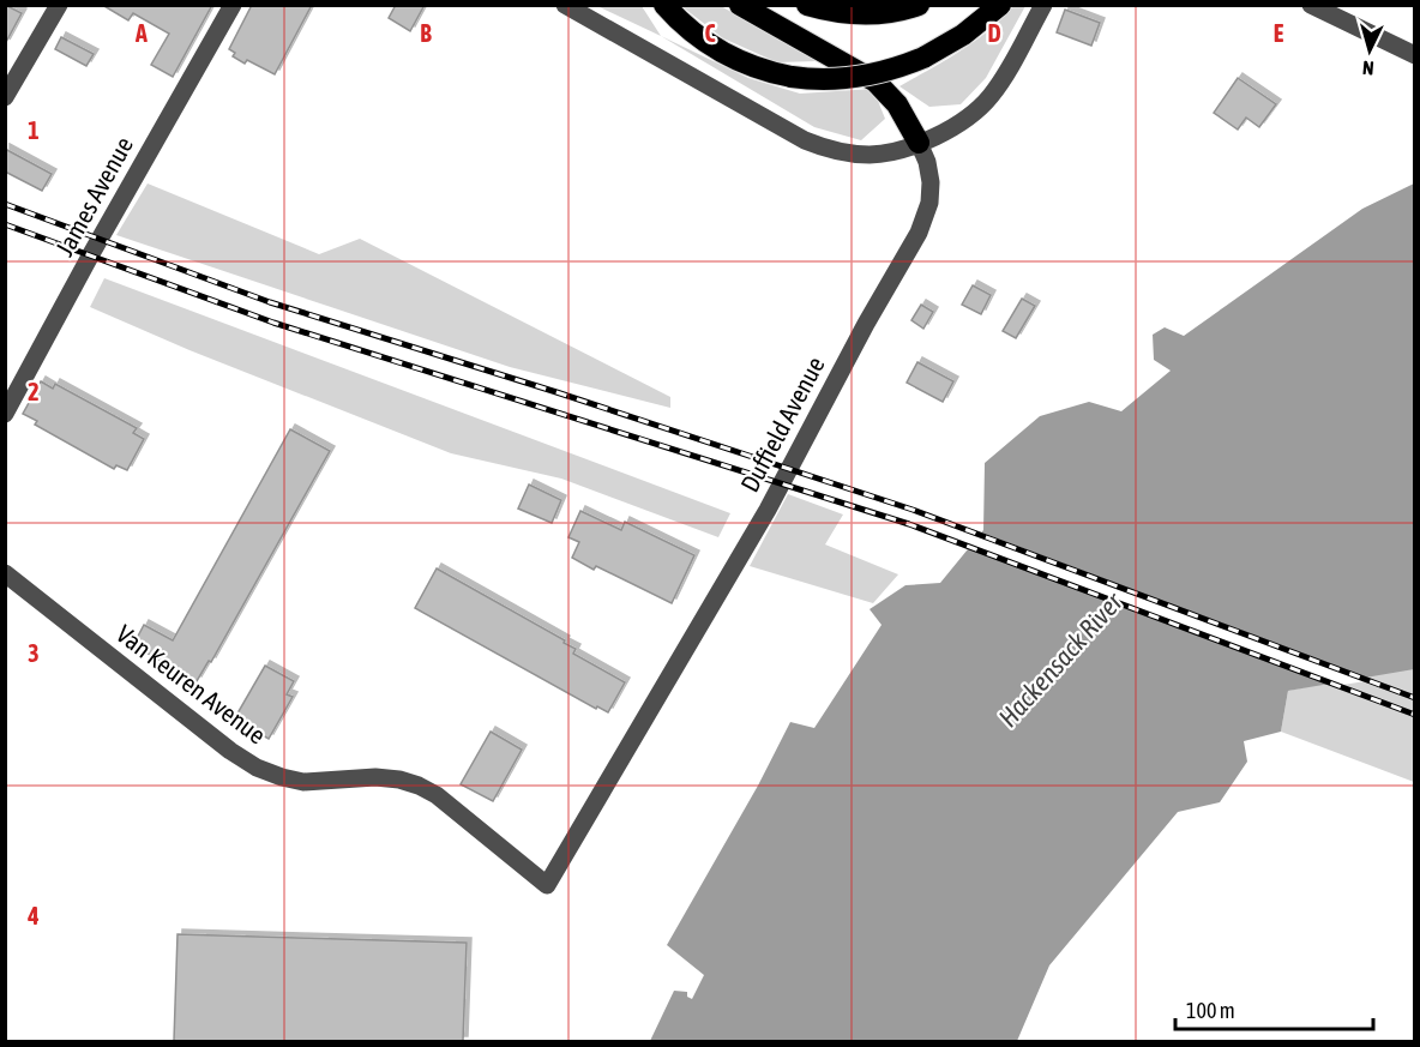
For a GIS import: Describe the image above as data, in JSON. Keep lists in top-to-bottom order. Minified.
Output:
{"streets":{"street":["James Avenue","Duffield Avenue","Van Keuren Avenue"]},"crossings":[["Duffield Avenue","Van Keuren Avenue"]],"water":["Hackensack River"],"scale_bar":"100 m","north":"bottom","grid":{"columns":["A","B","C","D","E"],"rows":["1","2","3","4"]}}
